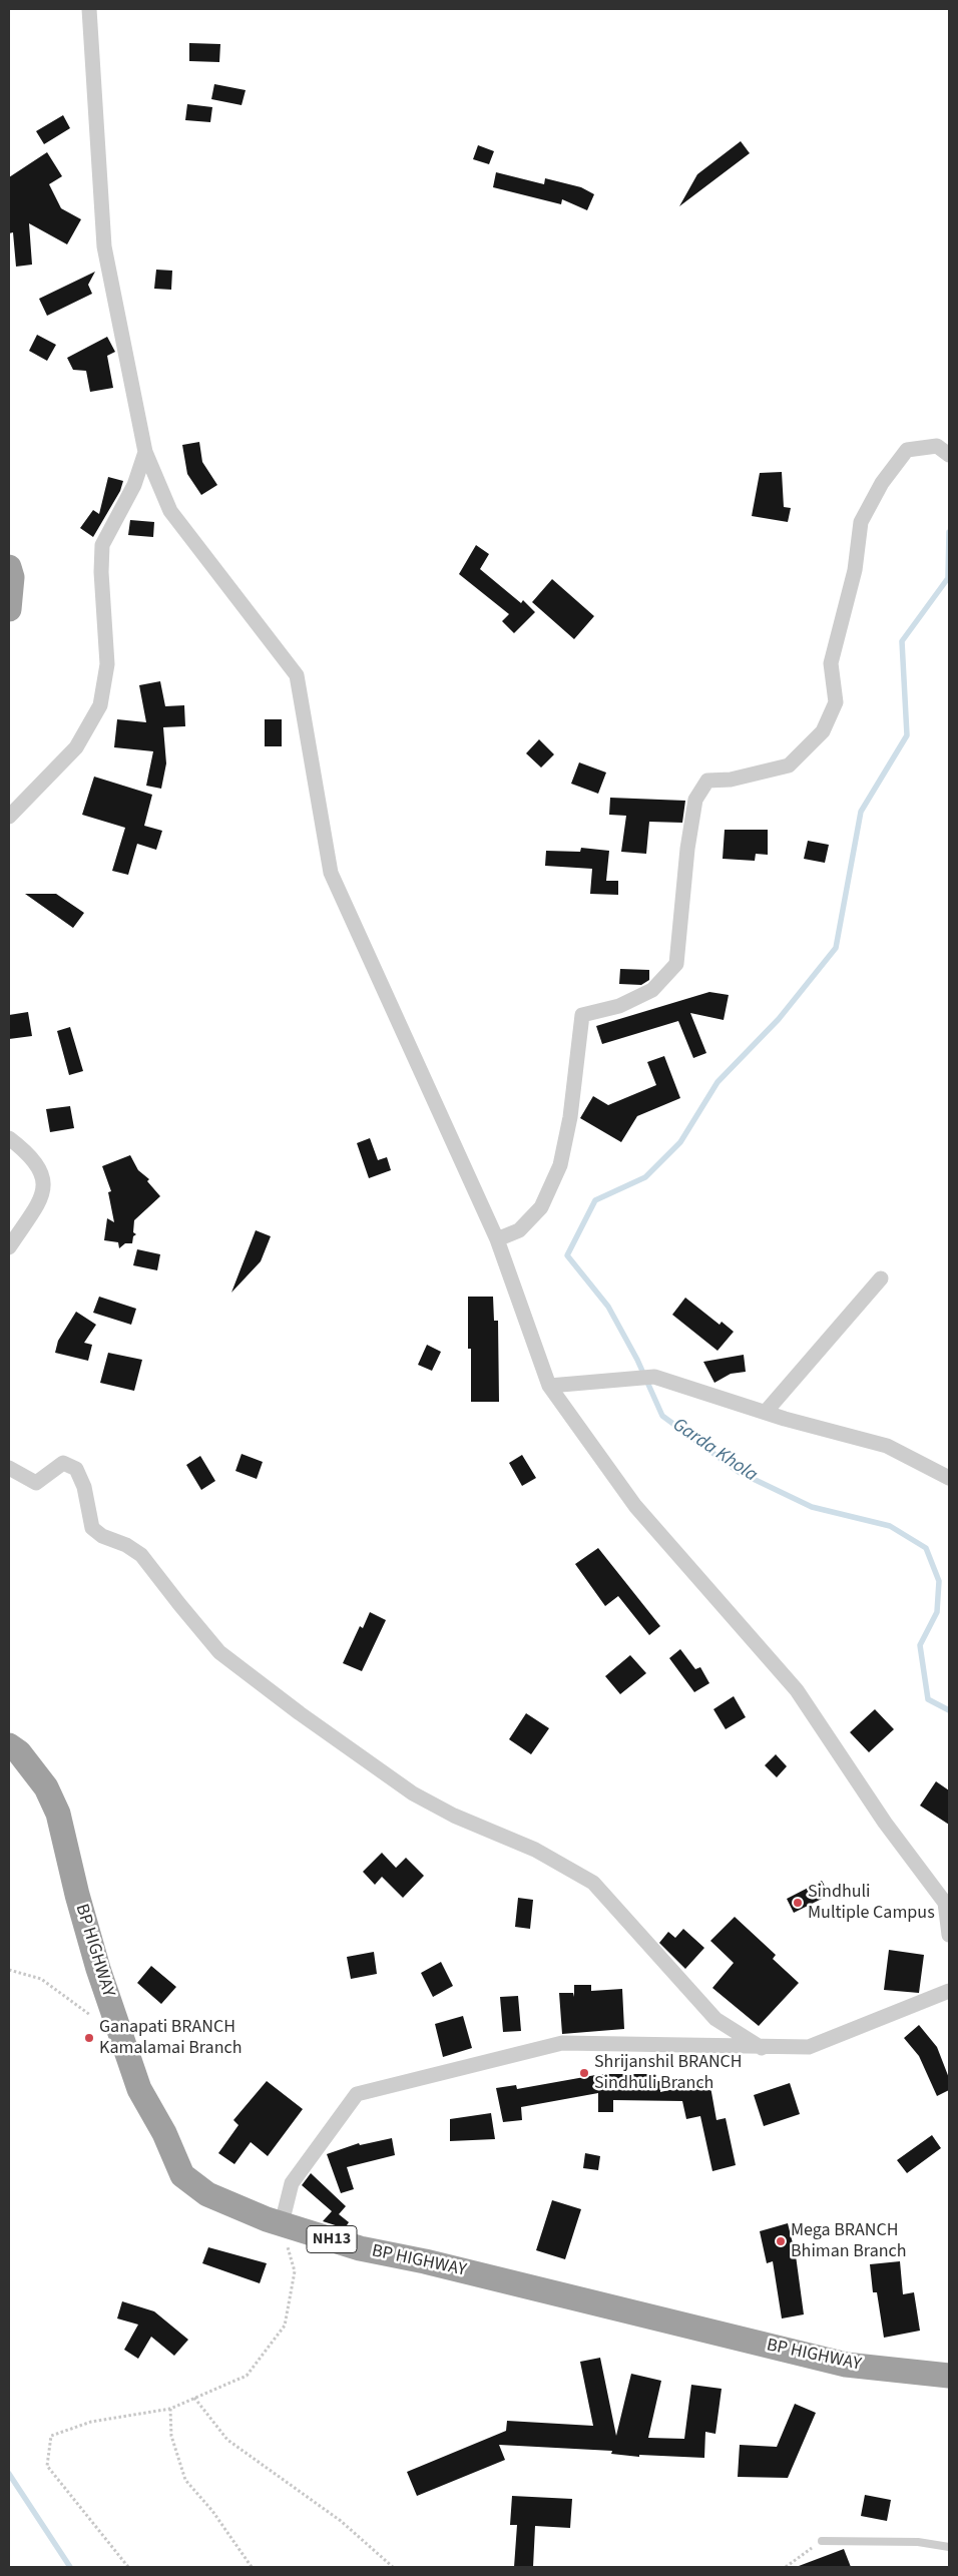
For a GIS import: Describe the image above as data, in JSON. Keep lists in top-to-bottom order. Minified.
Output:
{"streets":{"highway":["BP HIGHWAY","NH13"]},"water":["Garda Khola"],"places":["Sindhuli Multiple Campus","Ganapati BRANCH Kamalamai Branch","Shrijanshil BRANCH Sindhuli Branch","Mega BRANCH Bhiman Branch"]}
